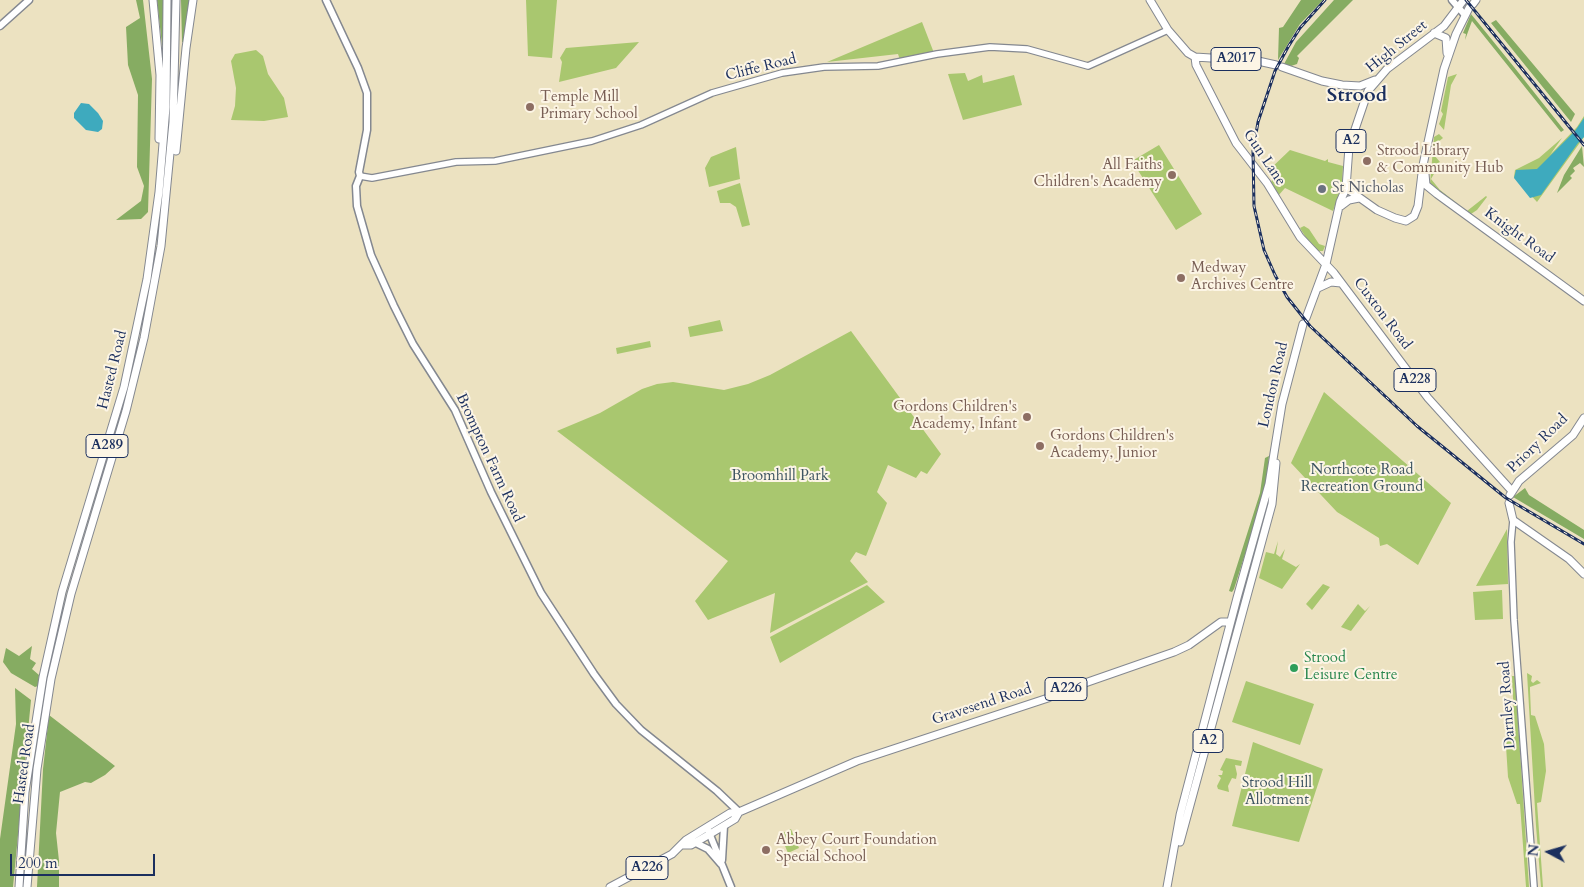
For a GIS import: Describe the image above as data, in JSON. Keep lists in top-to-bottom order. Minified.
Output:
{"streets":{"main road":["High Street","A2017","A2","Gun Lane","Knight Road","Cuxton Road","Hasted Road","A228","London Road","Priory Road","A289","Brompton Farm Road","A226","Gravesend Road"],"street":["Cliffe Road","Darnley Road"]},"crossings":[["High Street","A2017"],["High Street","Gun Lane"],["High Street","Cuxton Road"],["High Street","London Road"],["A2017","Gun Lane"],["A2017","A228"],["Cliffe Road","A228"],["Cliffe Road","Brompton Farm Road"],["A2","London Road"],["A2","Gravesend Road"],["Gun Lane","Cuxton Road"],["Gun Lane","A228"],["Gun Lane","London Road"],["Cuxton Road","London Road"],["Cuxton Road","Priory Road"],["Cuxton Road","Darnley Road"],["London Road","Gravesend Road"],["Brompton Farm Road","Gravesend Road"]],"districts":["Strood"],"parks":["Northcote Road Recreation Ground","Broomhill Park","Strood Hill Allotment"],"places":["Temple Mill Primary School","Strood Library & Community Hub","All Faiths Children's Academy","St Nicholas","Medway Archives Centre","Gordons Children's Academy, Infant","Gordons Children's Academy, Junior","Strood Leisure Centre","Abbey Court Foundation Special School"],"scale_bar":"200 m","north":"left"}
